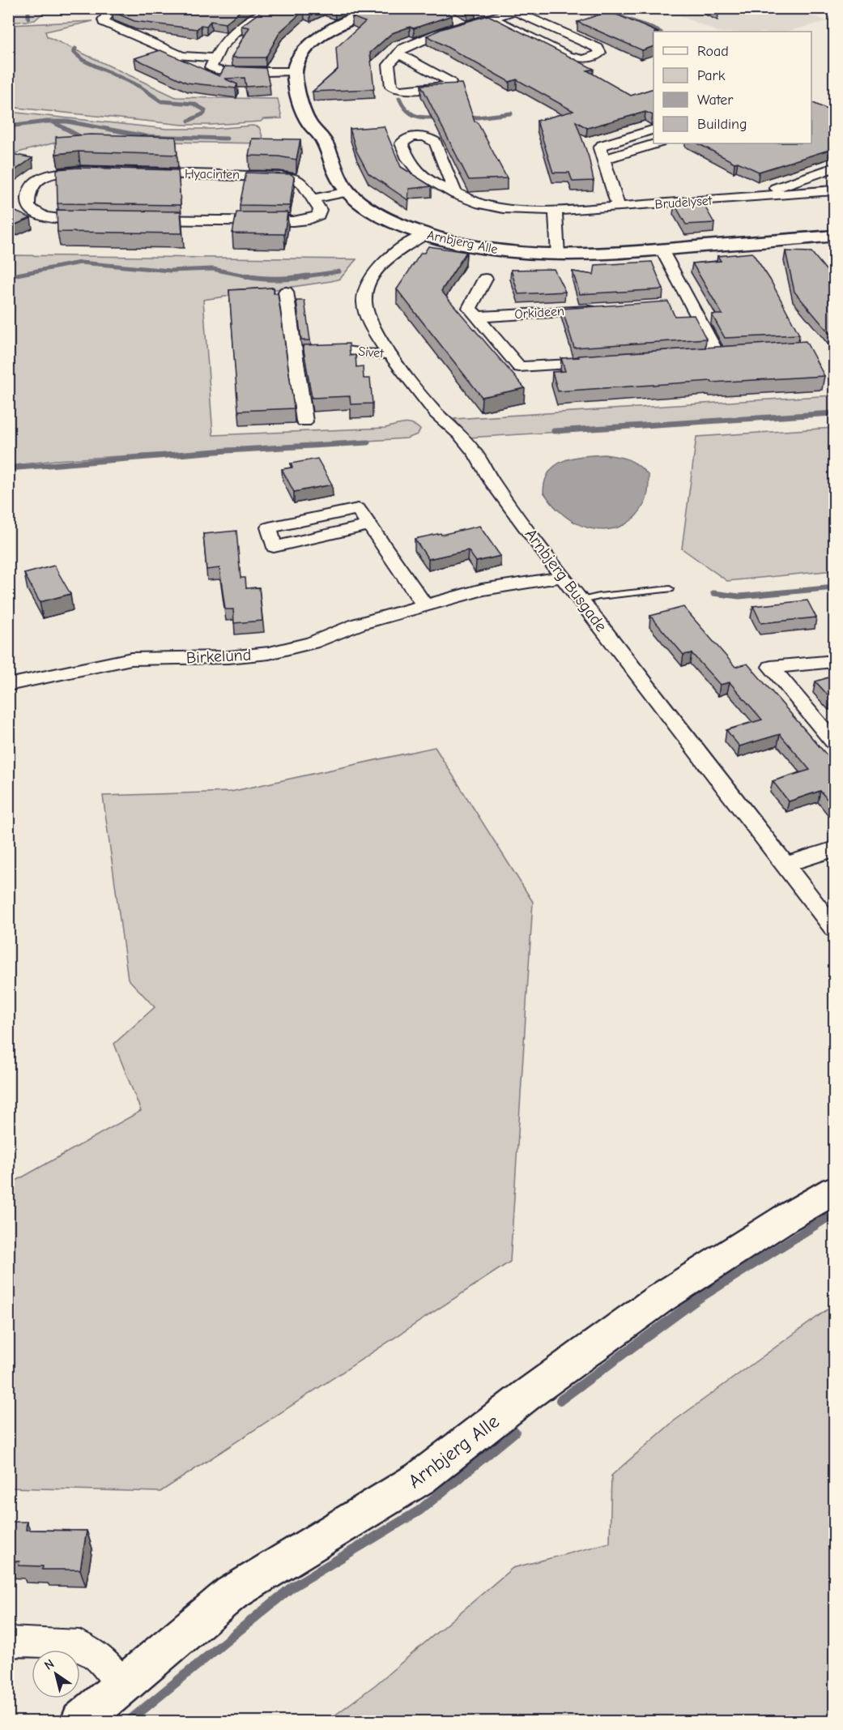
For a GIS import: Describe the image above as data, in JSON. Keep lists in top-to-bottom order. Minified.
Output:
{"streets":{"street":["Hyacinten","Brudelyset","Arnbjerg Alle","Orkideen","Sivet","Arnbjerg Busgade","Birkelund"]},"crossings":[["Arnbjerg Alle","Arnbjerg Busgade"],["Sivet","Arnbjerg Busgade"],["Arnbjerg Busgade","Birkelund"]],"legend":["Road","Park","Water","Building"],"north":"top left"}
